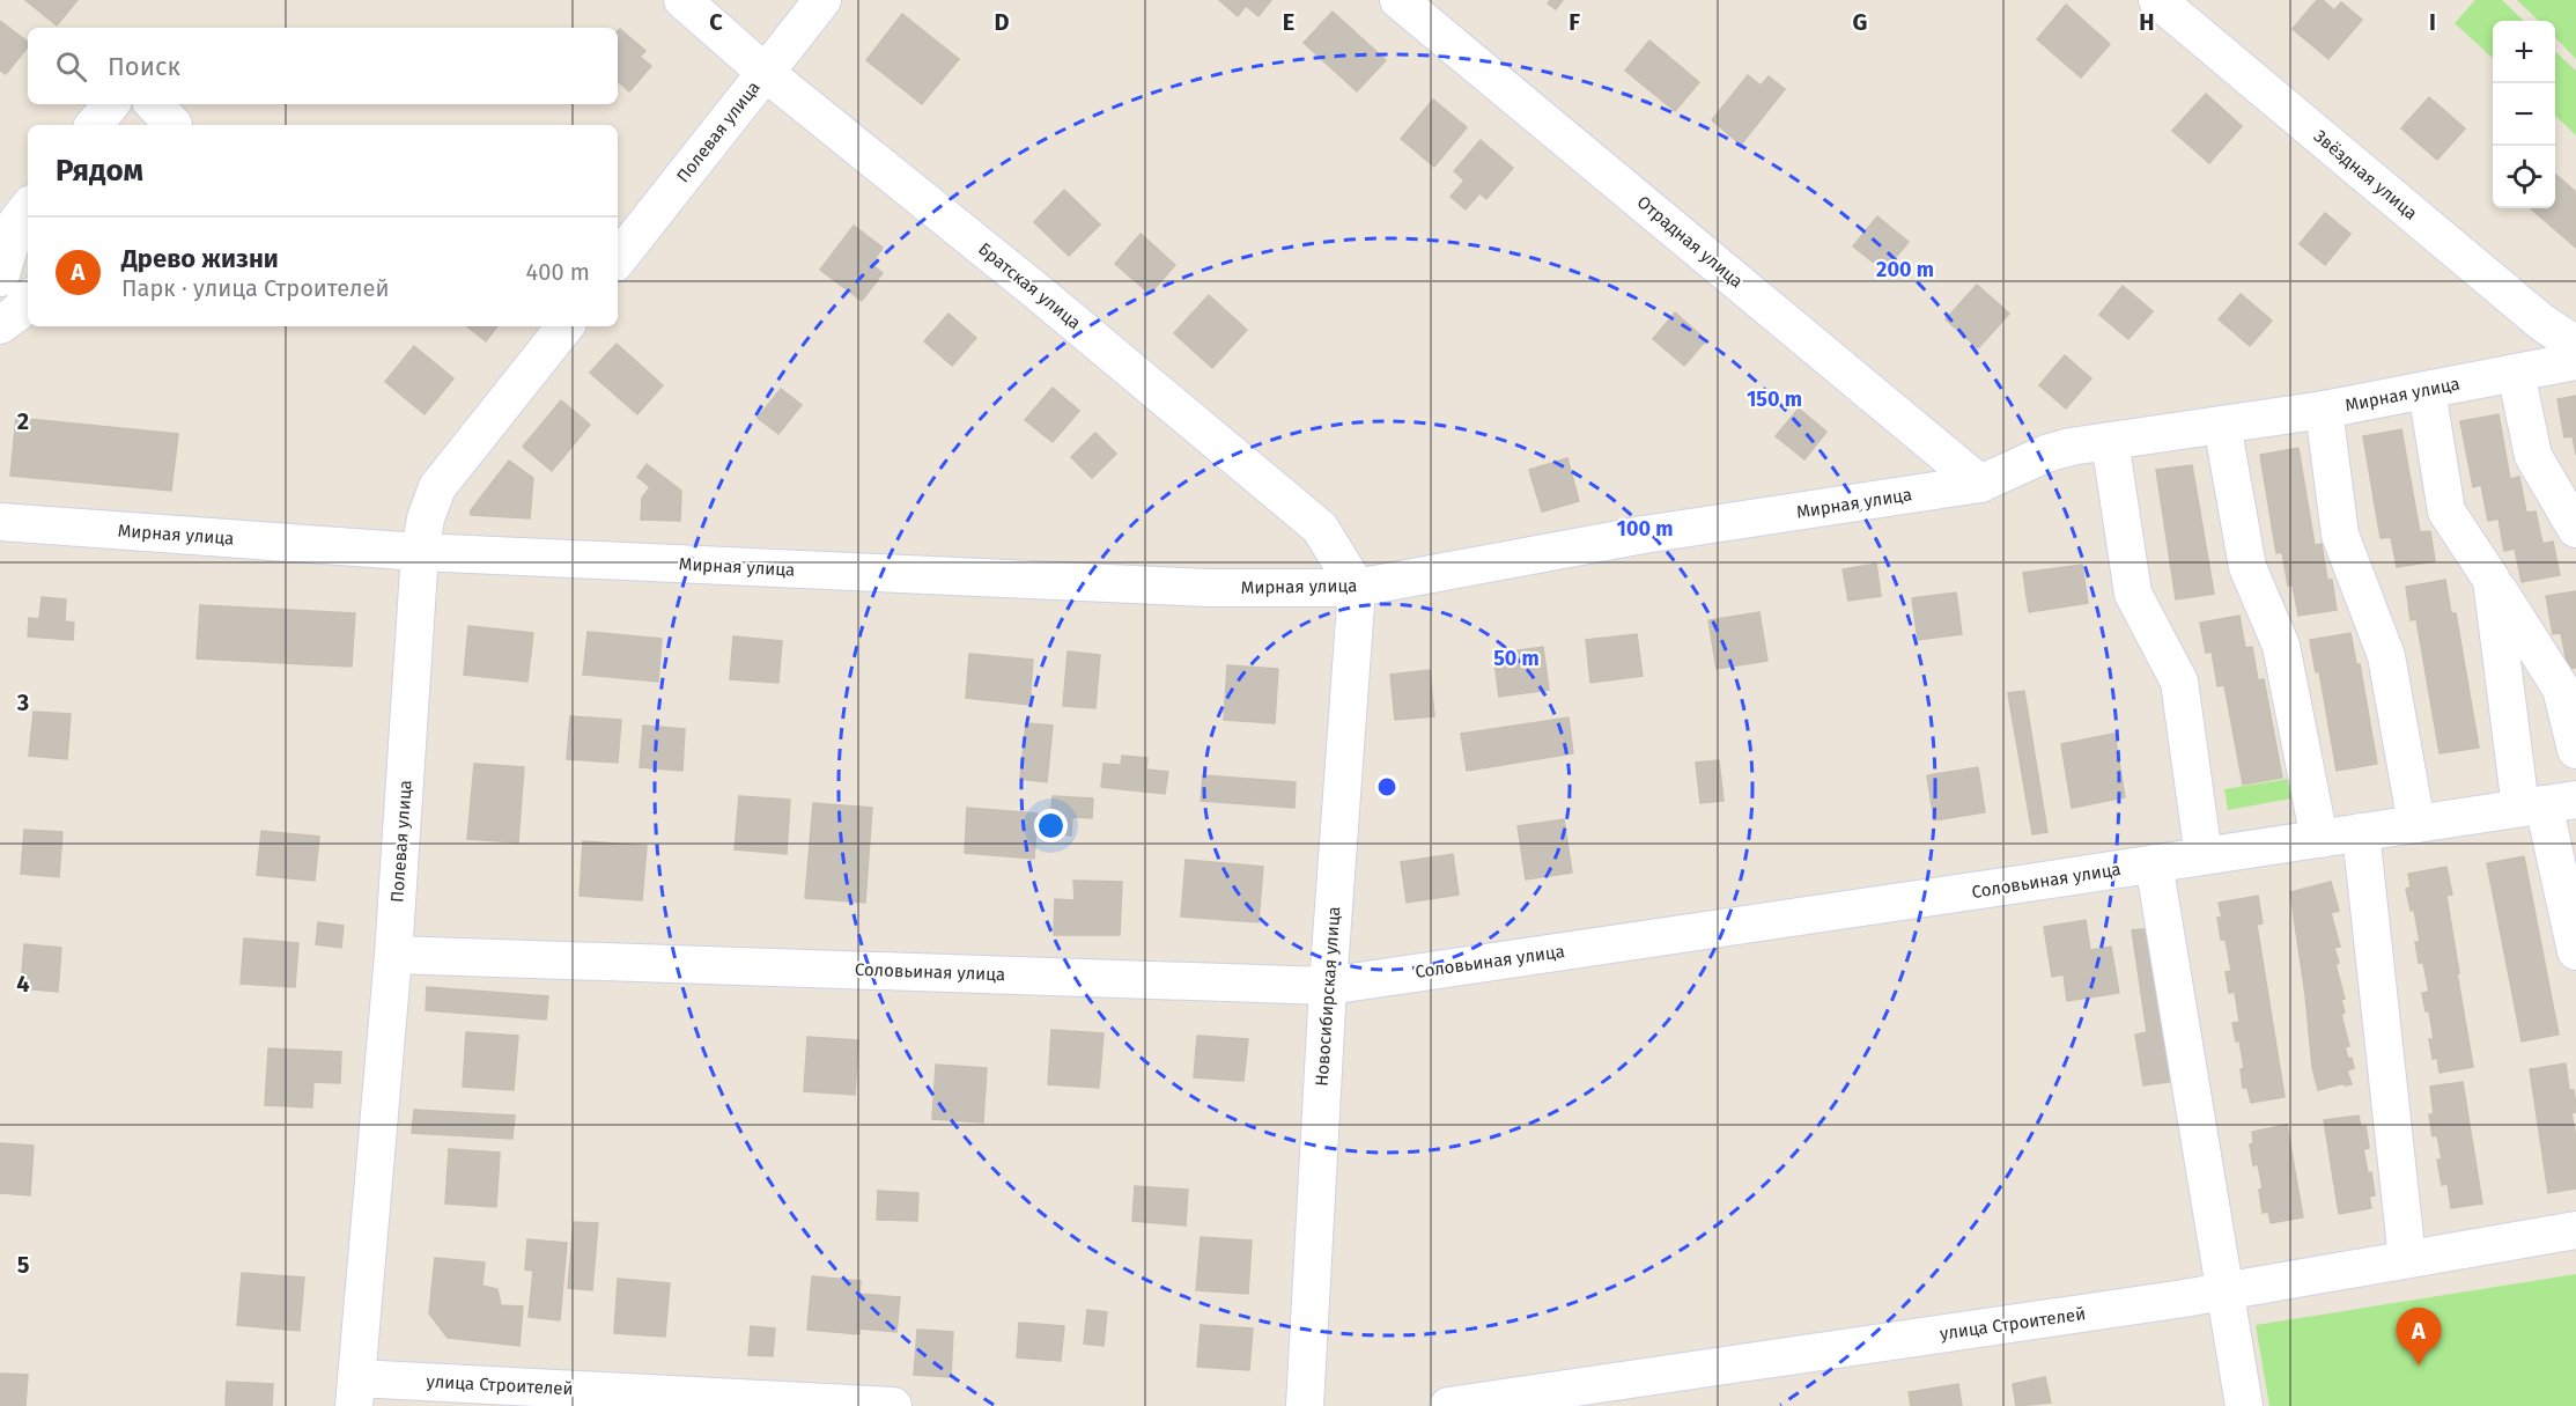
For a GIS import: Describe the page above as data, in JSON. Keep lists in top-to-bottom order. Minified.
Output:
{"streets":{"street":["Полевая улица","Звёздная улица","Отрадная улица","Братская улица","Мирная улица","Соловьиная улица","Новосибирская улица","улица Строителей"]},"crossings":[["Полевая улица","Братская улица"],["Полевая улица","Мирная улица"],["Полевая улица","Соловьиная улица"],["Полевая улица","улица Строителей"],["Отрадная улица","Мирная улица"],["Братская улица","Мирная улица"],["Братская улица","Новосибирская улица"],["Мирная улица","Новосибирская улица"],["Соловьиная улица","Новосибирская улица"]],"page":{"map_buttons":["+","−"],"search":"Поиск","heading":"Рядом","list":[{"mark":"A","name":"Древо жизни","note":"Парк · улица Строителей","value":"400 m"}],"pins":"A"},"grid":{"columns":["C","D","E","F","G","H","I"],"rows":["2","3","4","5"]},"rings":["200 m","150 m","100 m","50 m"]}
